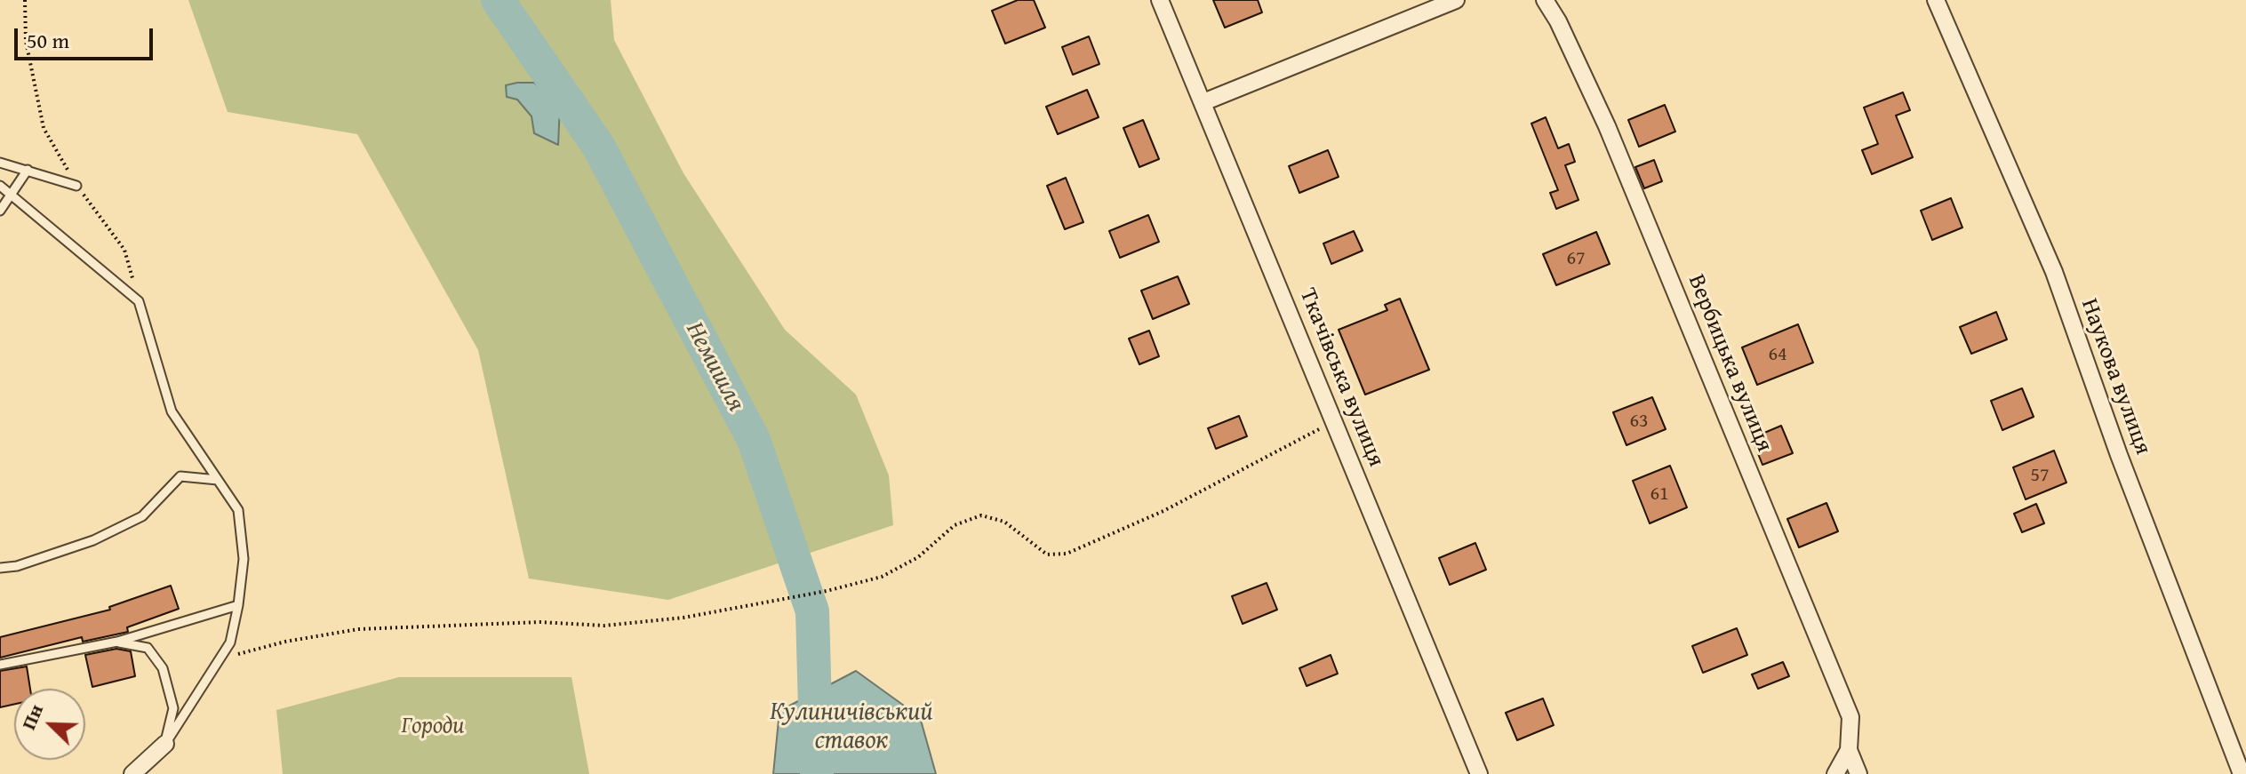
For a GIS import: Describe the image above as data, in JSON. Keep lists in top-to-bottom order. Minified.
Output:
{"streets":{"street":["Вербицька вулиця","Наукова вулиця","Ткачівська вулиця"]},"water":["Немишля","Кулиничівський ставок"],"parks":["Городи"],"house_numbers":["67","64","63","57","61"],"scale_bar":"50 m","north":"top left"}
